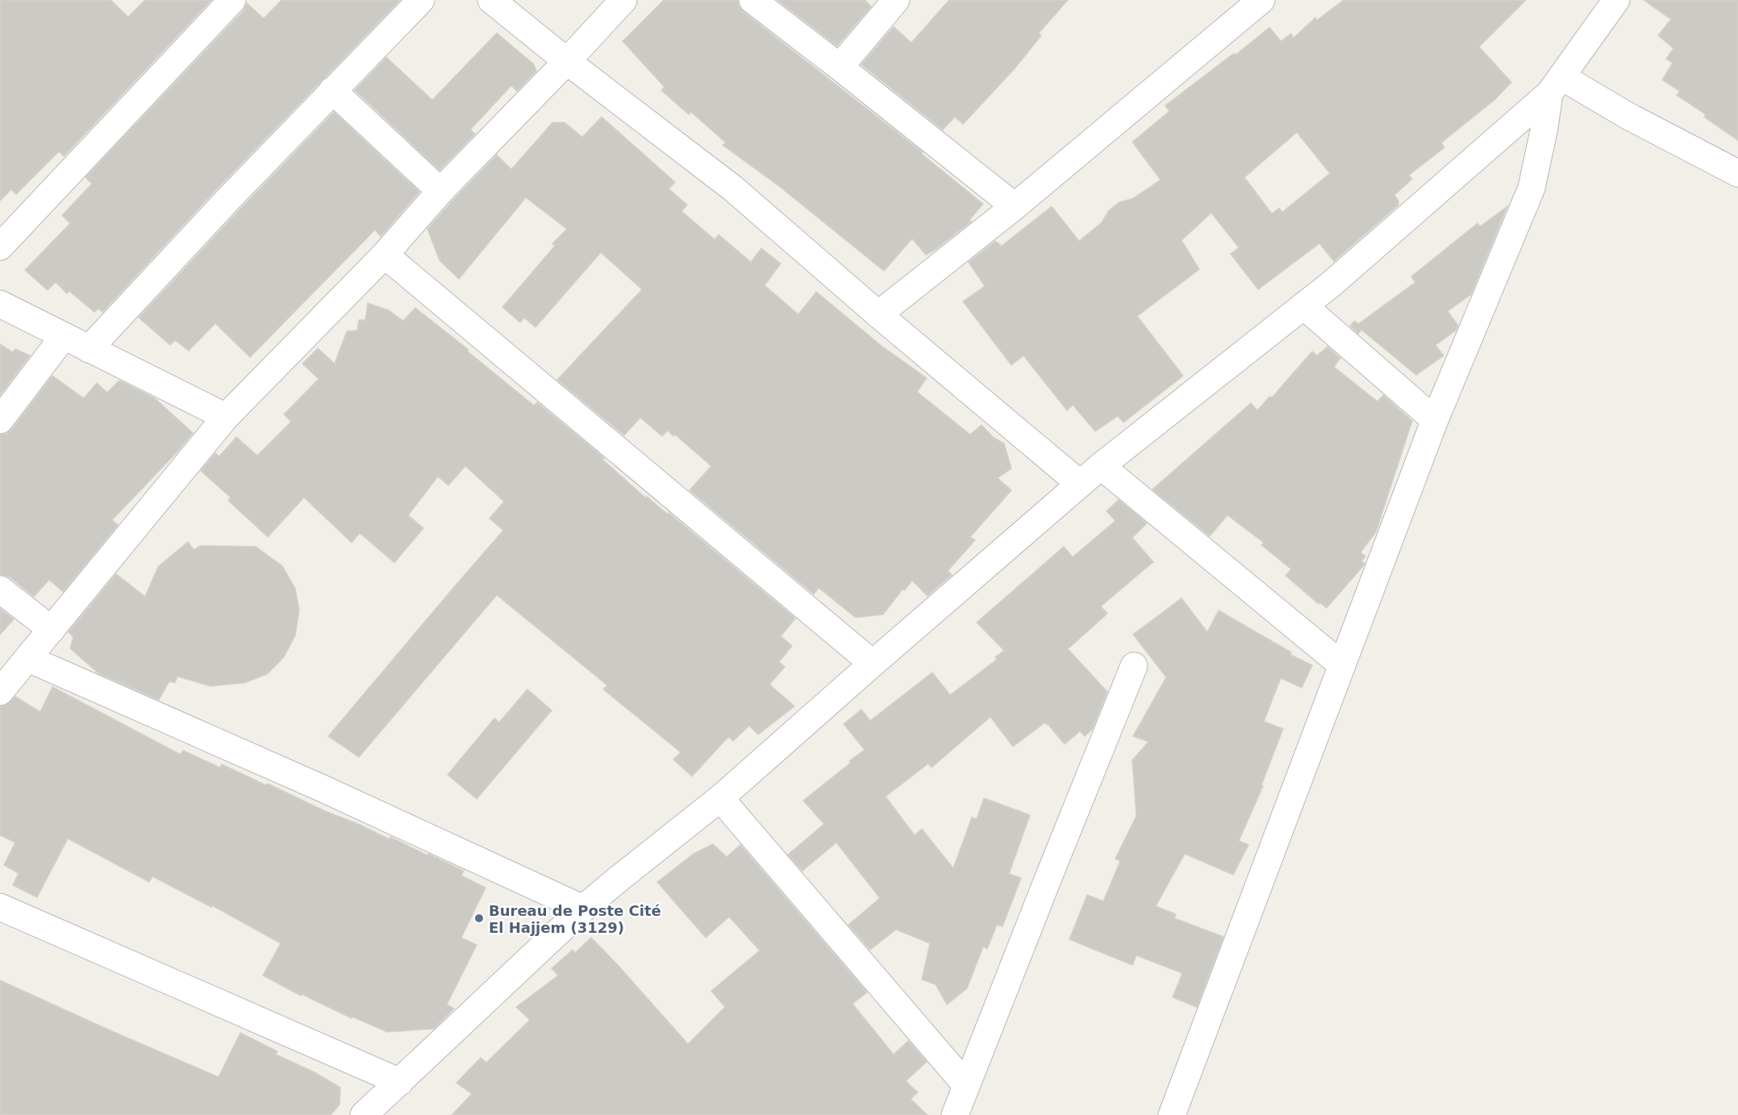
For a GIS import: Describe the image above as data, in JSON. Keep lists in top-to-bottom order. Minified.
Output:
{"places":["Bureau de Poste Cité El Hajjem (3129)"]}
